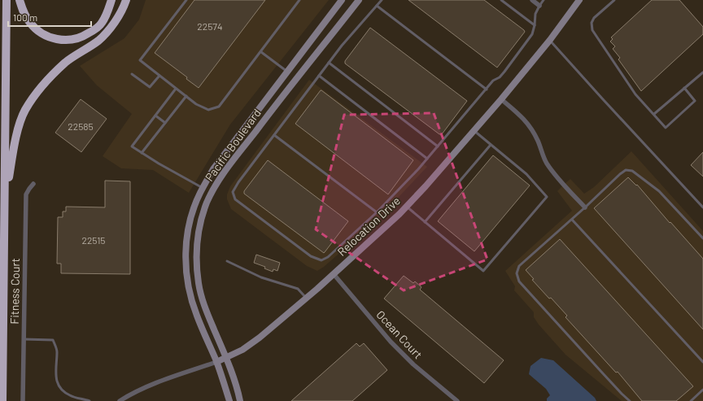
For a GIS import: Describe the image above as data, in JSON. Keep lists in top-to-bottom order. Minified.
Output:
{"streets":{"main road":["Pacific Boulevard","Relocation Drive"],"street":["Fitness Court","Ocean Court"]},"crossings":[["Pacific Boulevard","Relocation Drive"],["Relocation Drive","Ocean Court"]],"house_numbers":["22574","22585","22515"],"scale_bar":"100 m"}
